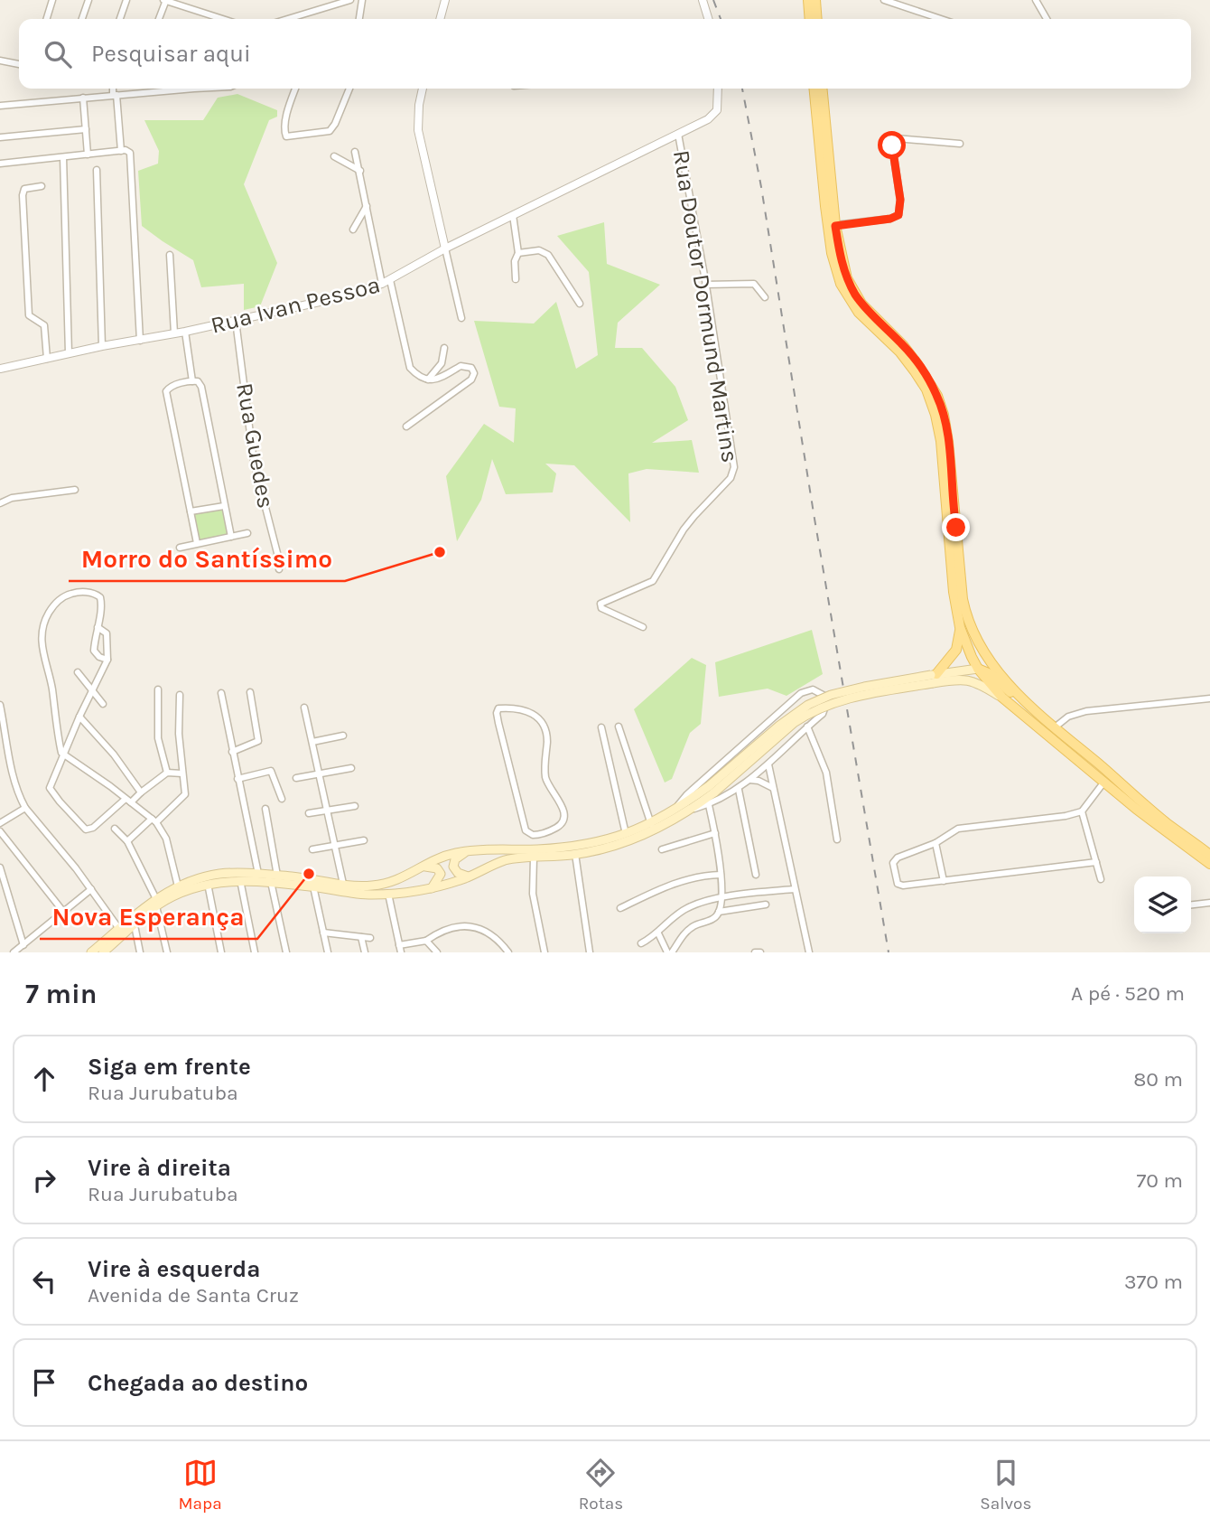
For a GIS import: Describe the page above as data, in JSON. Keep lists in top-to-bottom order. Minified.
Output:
{"streets":{"street":["Rua Ivan Pessoa","Rua Doutor Dormund Martins","Rua Guedes"]},"crossings":[["Rua Ivan Pessoa","Rua Doutor Dormund Martins"],["Rua Ivan Pessoa","Rua Guedes"]],"places":["Morro do Santíssimo","Nova Esperança"],"page":{"search":"Pesquisar aqui","heading":["7 min","A pé · 520 m"],"list":[["Siga em frente","Rua Jurubatuba","80 m"],["Vire à direita","Rua Jurubatuba","70 m"],["Vire à esquerda","Avenida de Santa Cruz","370 m"],"Chegada ao destino"],"nav":["Mapa","Rotas","Salvos"]}}
